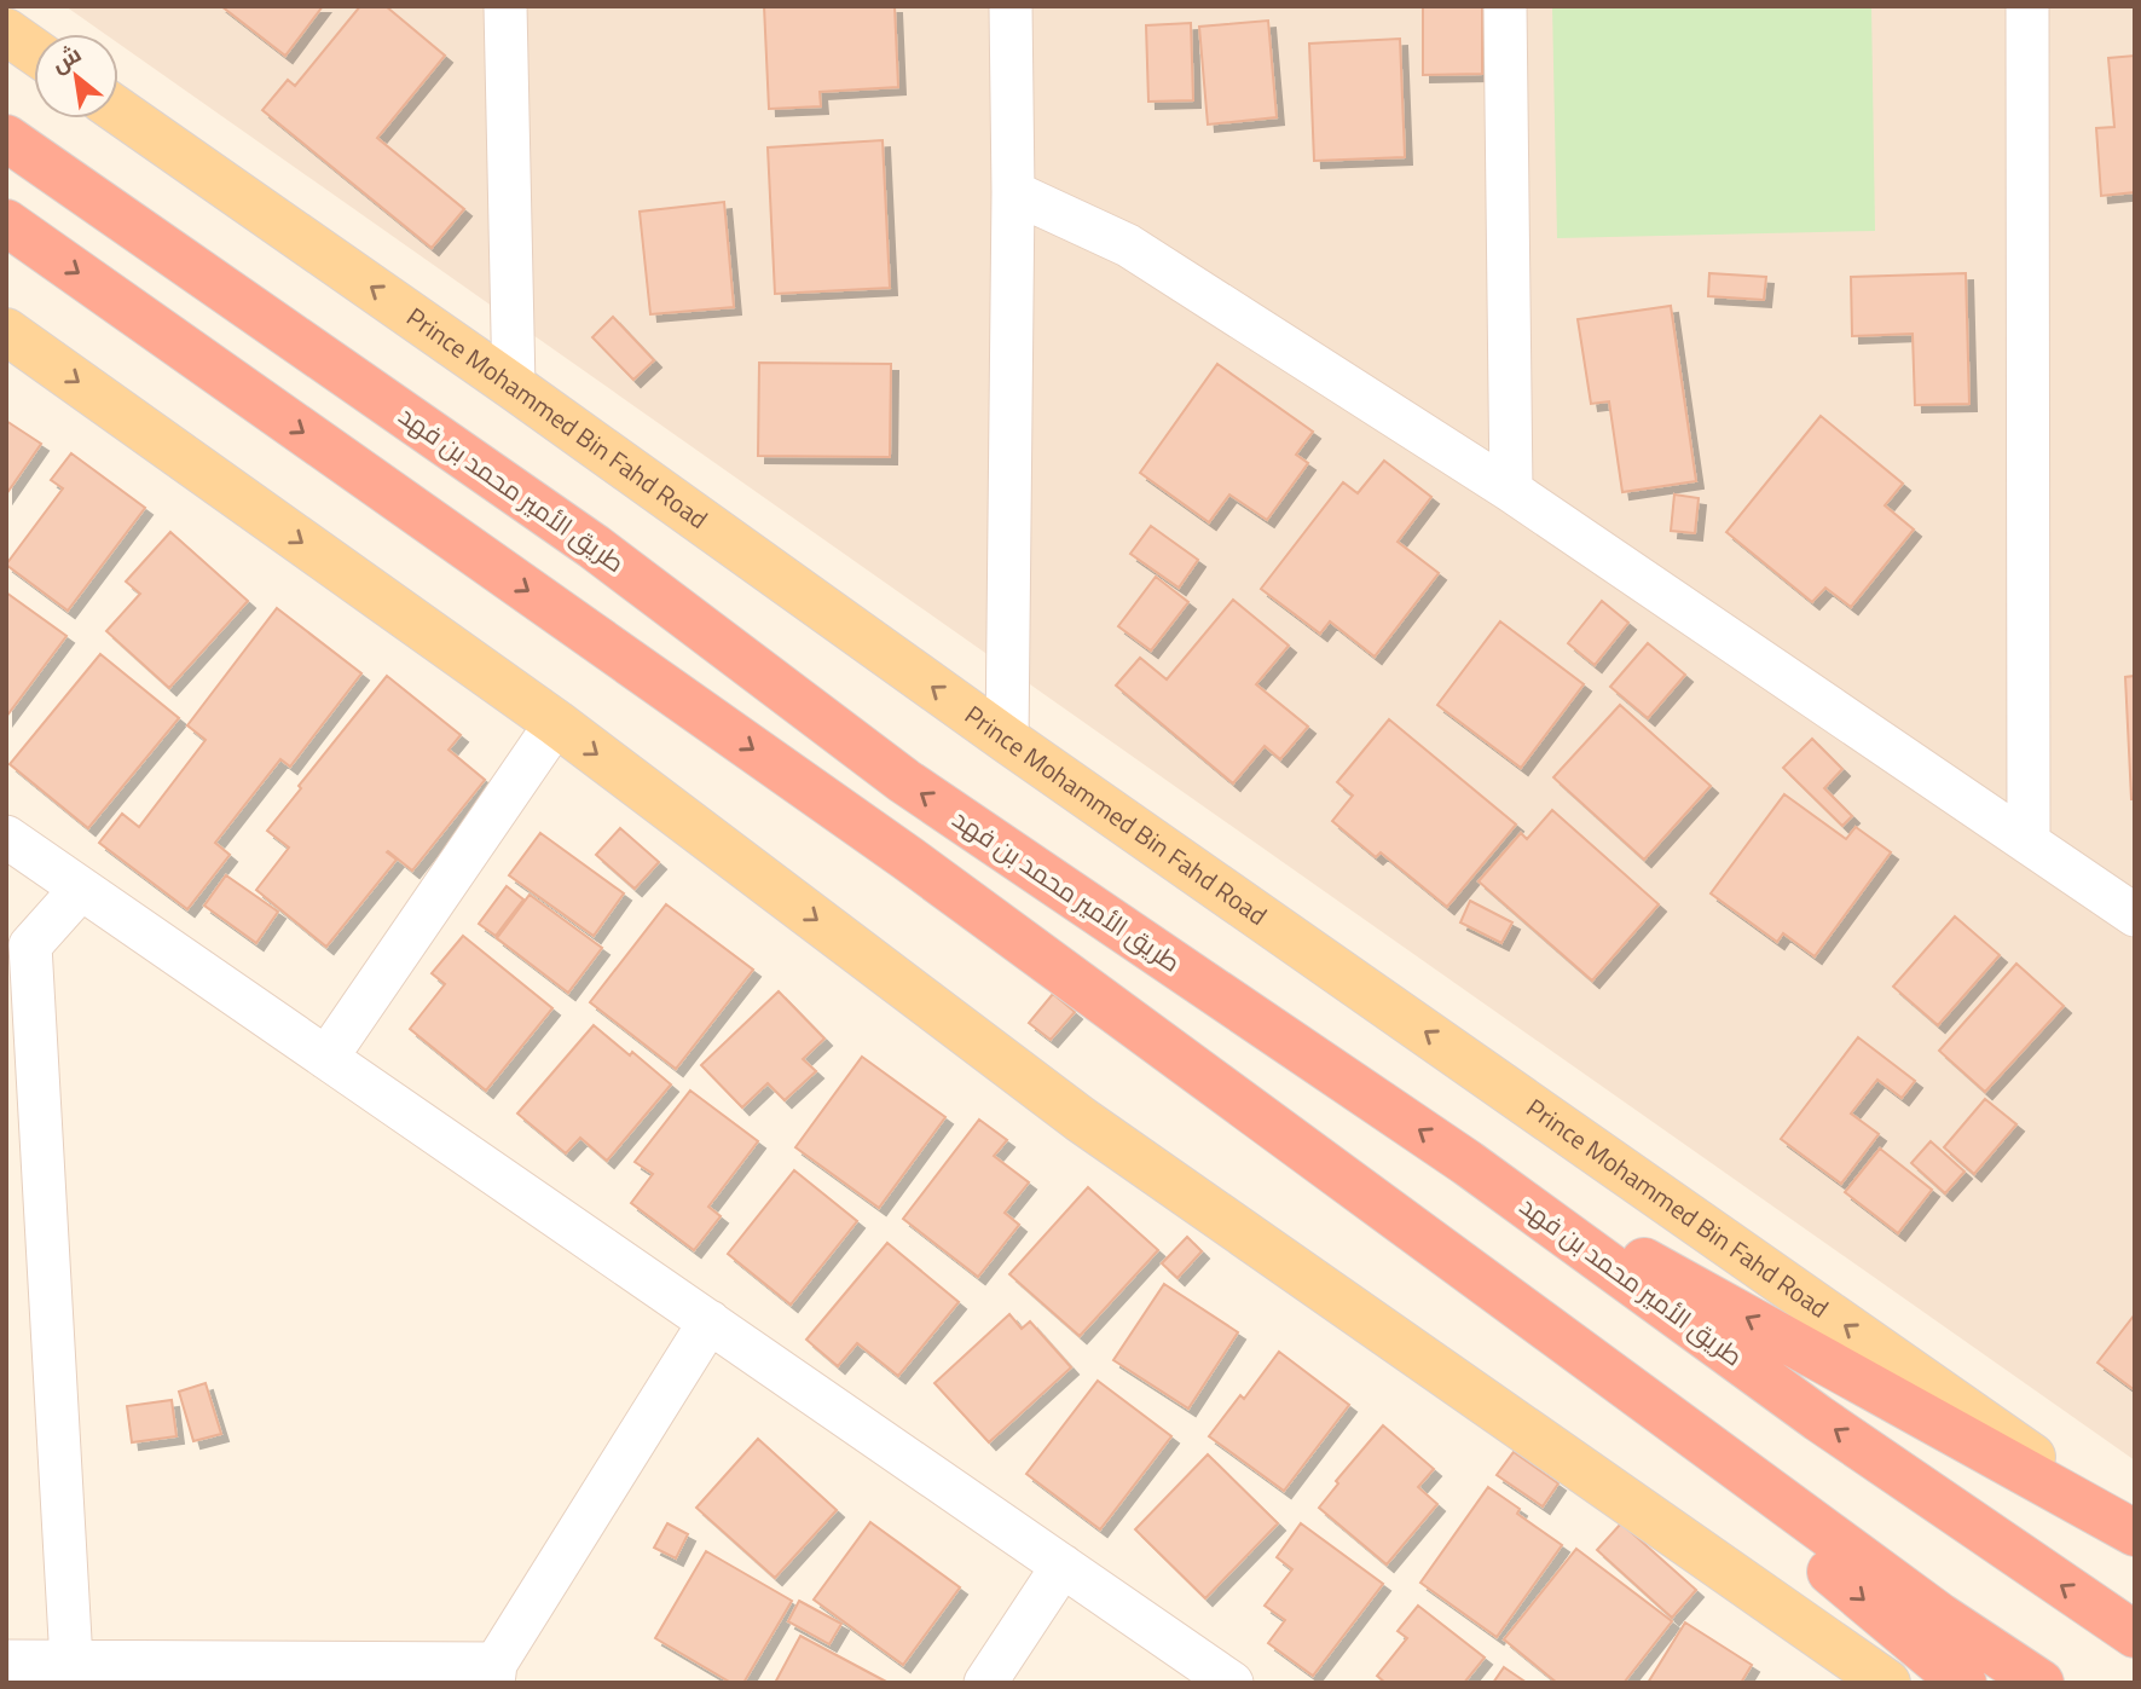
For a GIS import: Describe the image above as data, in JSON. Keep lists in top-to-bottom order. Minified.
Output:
{"streets":{"highway":["طريق الأمير محمد بن فهد"],"main road":["Prince Mohammed Bin Fahd Road"]},"north":"top left"}
